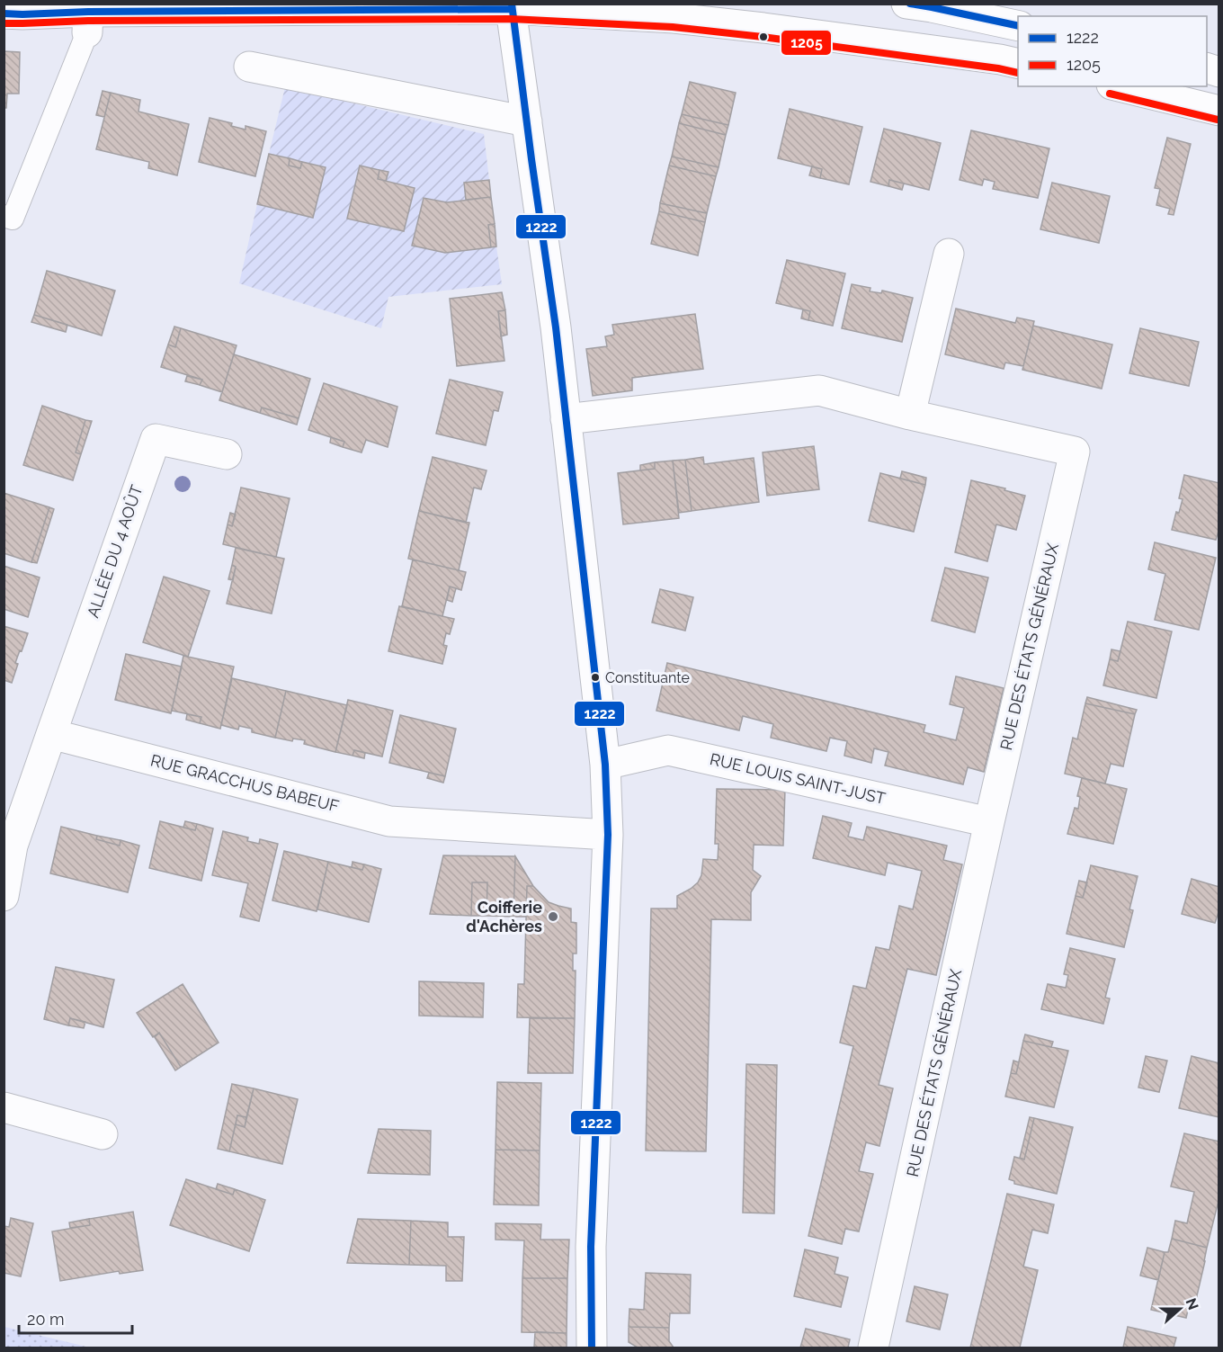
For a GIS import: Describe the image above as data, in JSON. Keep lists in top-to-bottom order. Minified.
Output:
{"streets":{"street":["ALLÉE DU 4 AOÛT","RUE DES ÉTATS GÉNÉRAUX","RUE LOUIS SAINT-JUST","RUE GRACCHUS BABEUF"]},"crossings":[["ALLÉE DU 4 AOÛT","RUE GRACCHUS BABEUF"],["RUE DES ÉTATS GÉNÉRAUX","RUE LOUIS SAINT-JUST"]],"places":["Constituante","Coifferie d'Achères"],"lines":["transit line 1222","transit line 1205"],"legend":["1222","1205"],"scale_bar":"20 m","north":"right"}
